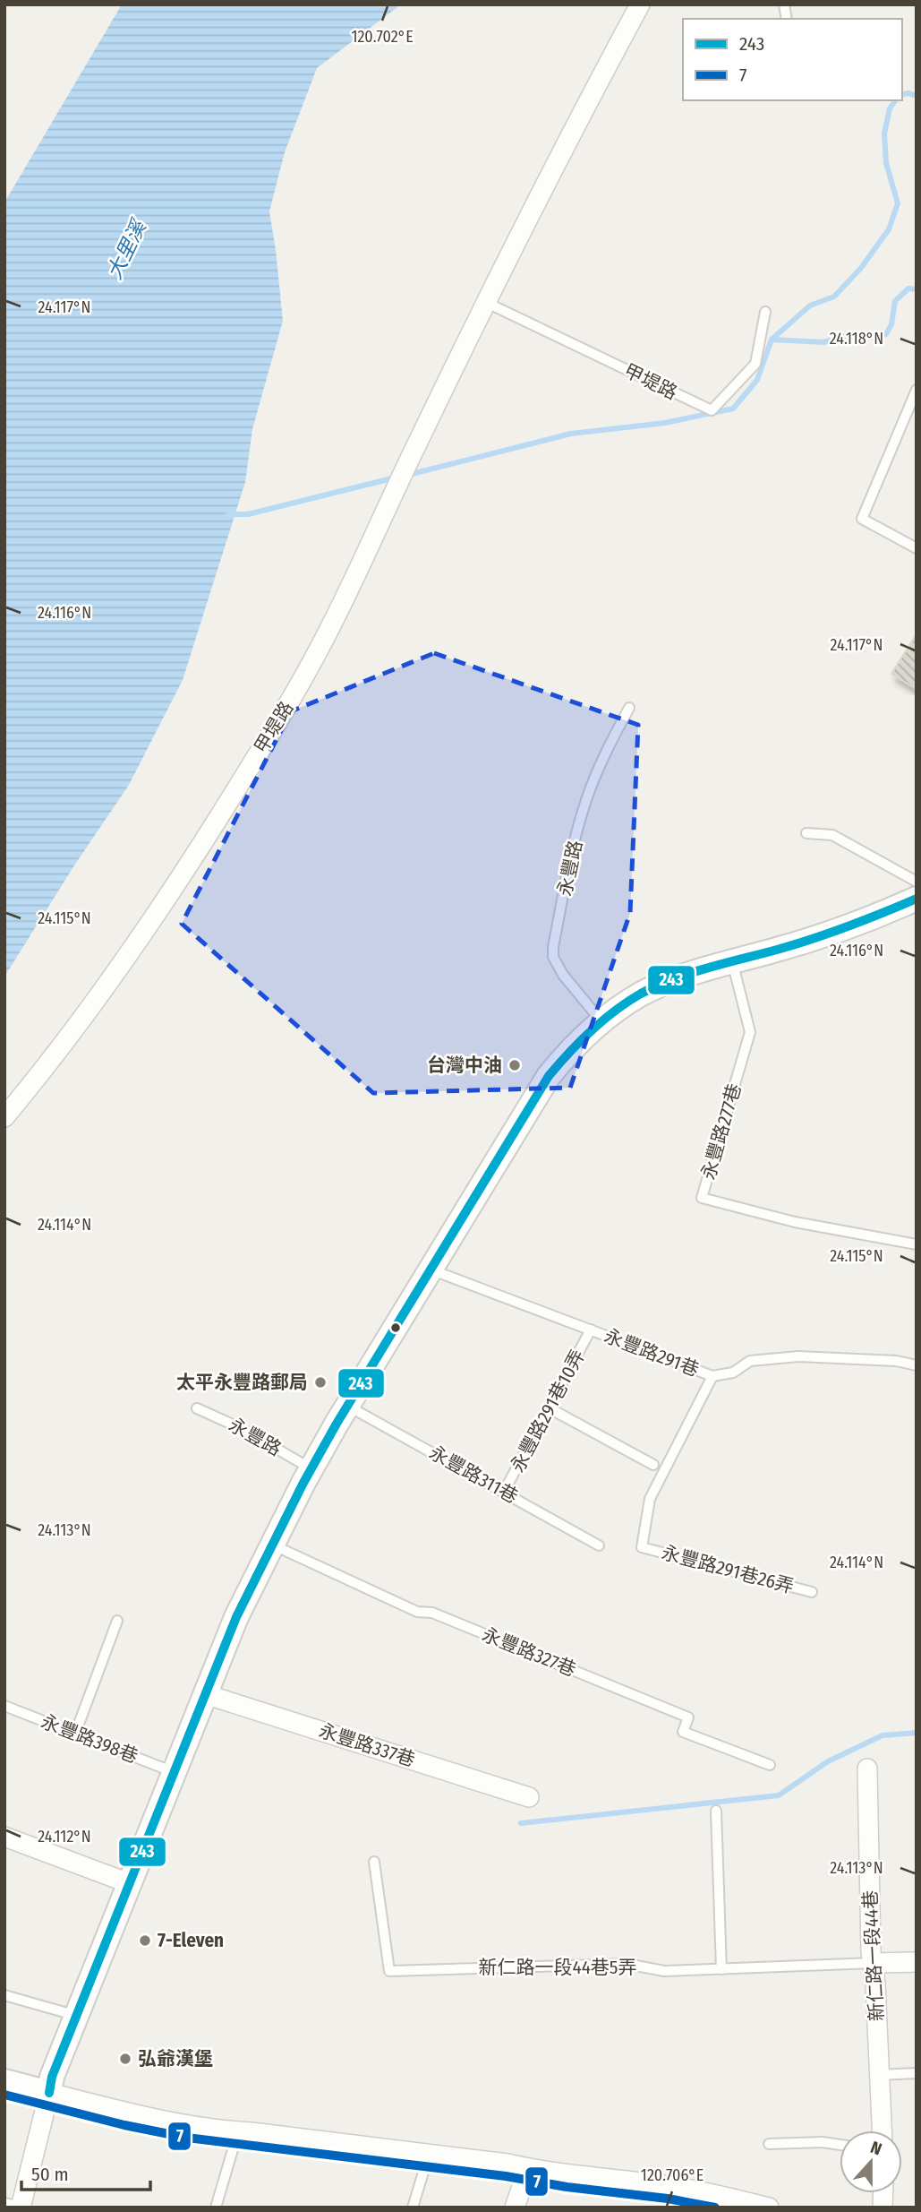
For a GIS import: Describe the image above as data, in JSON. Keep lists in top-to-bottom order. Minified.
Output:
{"streets":{"street":["甲堤路","永豐路337巷","新仁路一段44巷"],"lane":["永豐路","永豐路277巷","永豐路291巷","永豐路291巷10弄","永豐路311巷","永豐路291巷26弄","永豐路327巷","永豐路398巷","新仁路一段44巷5弄"]},"crossings":[["永豐路291巷","永豐路291巷10弄"],["永豐路291巷","永豐路291巷26弄"],["永豐路291巷10弄","永豐路311巷"],["新仁路一段44巷","新仁路一段44巷5弄"]],"water":["大里溪"],"places":["台灣中油","太平永豐路郵局","7-Eleven","弘爺漢堡"],"lines":["transit line 243","transit line 7"],"legend":["243","7"],"scale_bar":"50 m","north":"top","coordinates":["120.702°E","24.117°N","24.118°N","24.116°N","24.115°N","24.114°N","24.113°N","24.112°N","120.706°E"]}
